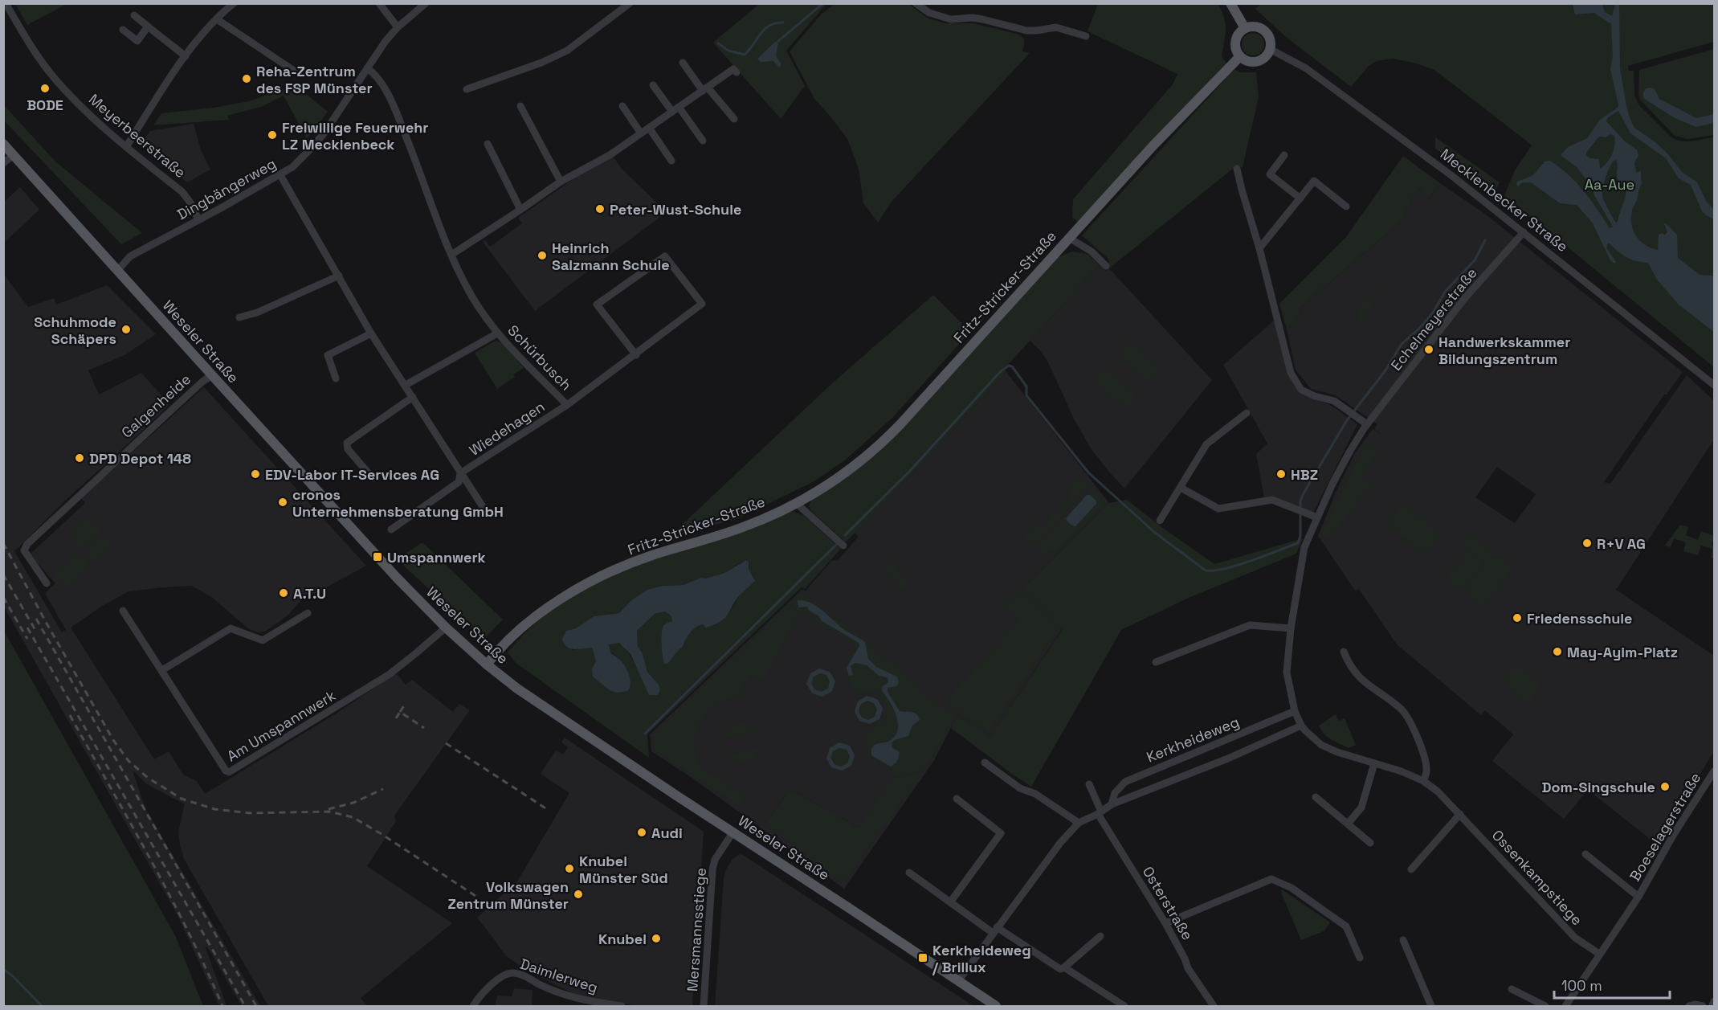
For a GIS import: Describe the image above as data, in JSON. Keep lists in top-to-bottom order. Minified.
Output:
{"streets":{"main road":["Fritz-Stricker-Straße","Weseler Straße"],"street":["Meyerbeerstraße","Dingbängerweg","Mecklenbecker Straße","Echelmeyerstraße","Schürbusch","Galgenheide","Wiedehagen","Am Umspannwerk","Kerkheideweg","Boeselagerstraße","Ossenkampstiege","Osterstraße","Mersmannsstiege","Daimlerweg"]},"crossings":[["Meyerbeerstraße","Dingbängerweg"],["Dingbängerweg","Weseler Straße"],["Dingbängerweg","Schürbusch"],["Dingbängerweg","Wiedehagen"],["Mecklenbecker Straße","Fritz-Stricker-Straße"],["Mecklenbecker Straße","Echelmeyerstraße"],["Fritz-Stricker-Straße","Weseler Straße"],["Echelmeyerstraße","Ossenkampstiege"],["Weseler Straße","Galgenheide"],["Weseler Straße","Am Umspannwerk"],["Weseler Straße","Kerkheideweg"],["Weseler Straße","Mersmannsstiege"],["Schürbusch","Wiedehagen"],["Kerkheideweg","Ossenkampstiege"],["Kerkheideweg","Osterstraße"],["Boeselagerstraße","Ossenkampstiege"]],"parks":["Aa-Aue"],"places":{"other":["Reha-Zentrum des FSP Münster","BODE","Freiwillige Feuerwehr LZ Mecklenbeck","Peter-Wust-Schule","Heinrich Salzmann Schule","Schuhmode Schäpers","Handwerkskammer Bildungszentrum","DPD Depot 148","EDV-Labor IT-Services AG","HBZ","cronos Unternehmensberatung GmbH","R+V AG","A.T.U","Friedensschule","May-Ayim-Platz","Dom-Singschule","Audi","Knubel Münster Süd","Volkswagen Zentrum Münster","Knubel"],"transit":["Umspannwerk","Kerkheideweg / Brillux"]},"scale_bar":"100 m"}
